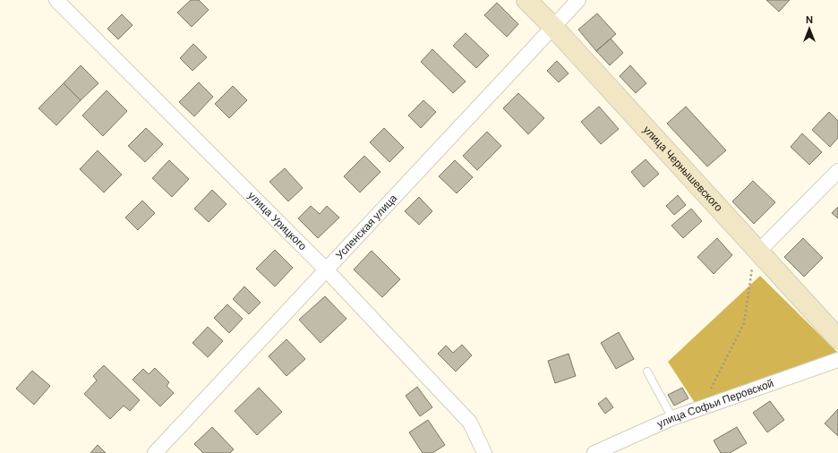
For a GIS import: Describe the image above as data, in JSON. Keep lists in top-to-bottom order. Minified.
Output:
{"streets":{"street":["улица Чернышевского","улица Урицкого","Успенская улица","улица Софьи Перовской"]},"crossings":[["улица Чернышевского","Успенская улица"],["улица Урицкого","Успенская улица"]],"north":"top"}
